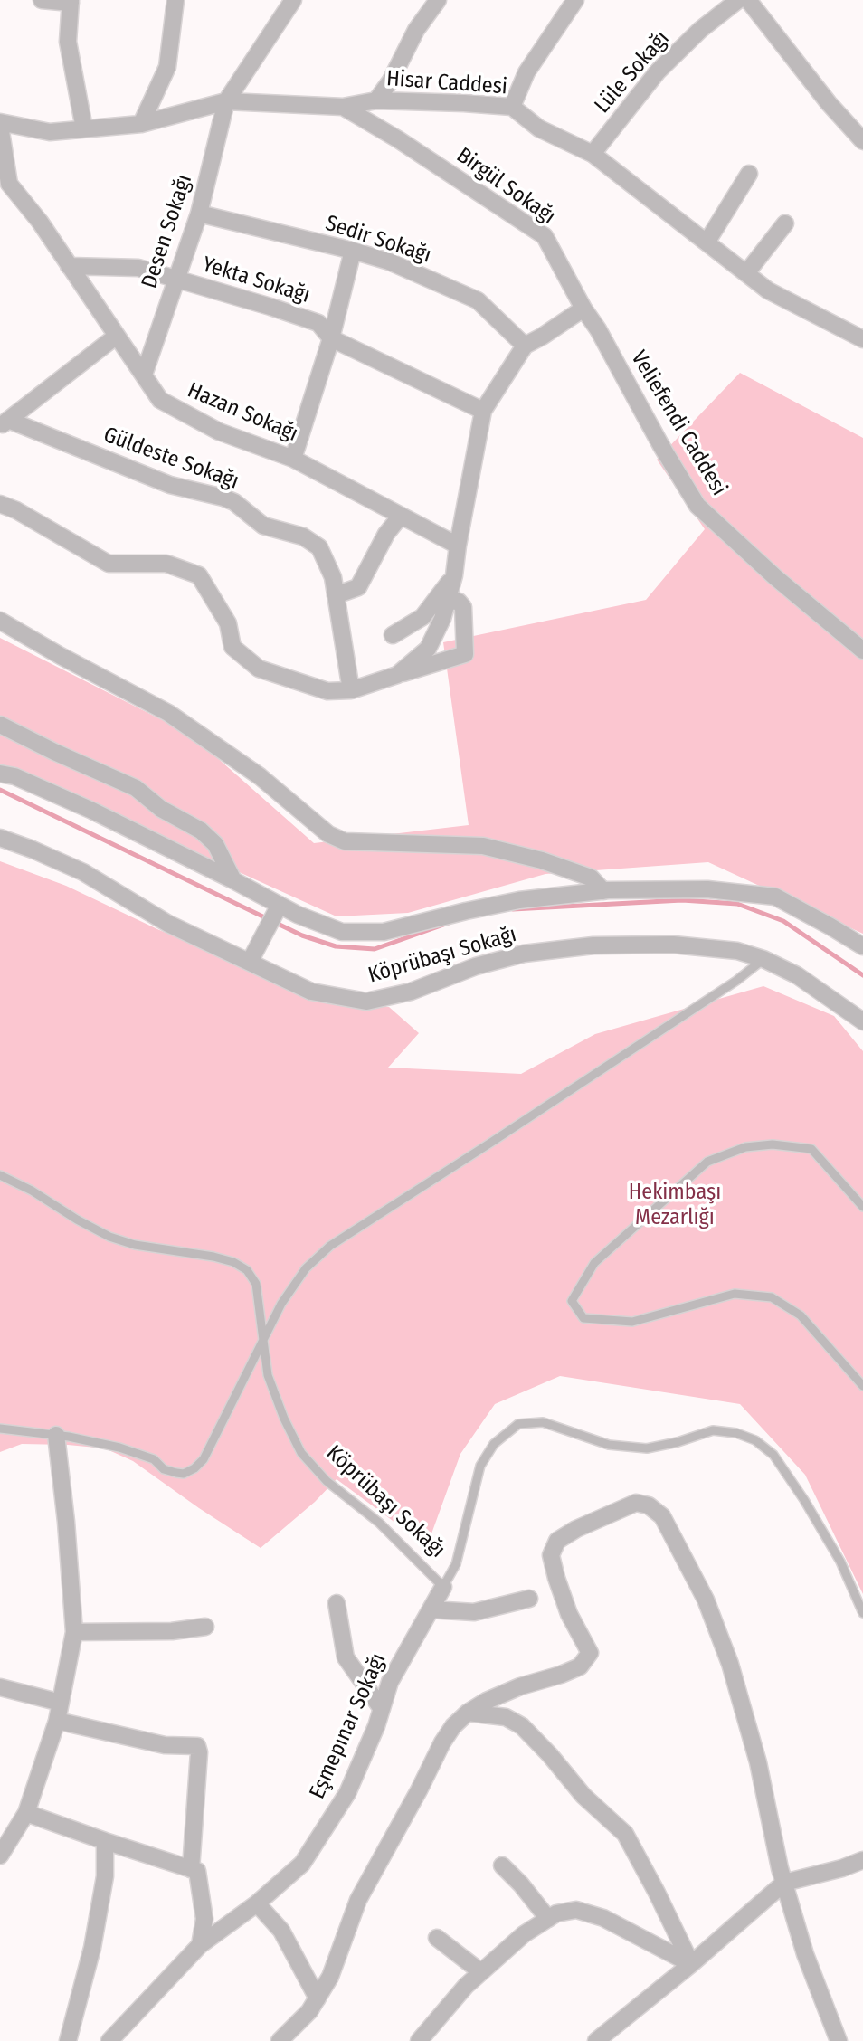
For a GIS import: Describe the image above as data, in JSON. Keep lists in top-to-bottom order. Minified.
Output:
{"streets":{"street":["Lüle Sokağı","Hisar Caddesi","Birgül Sokağı","Desen Sokağı","Sedir Sokağı","Yekta Sokağı","Hazan Sokağı","Veliefendi Caddesi","Güldeste Sokağı","Köprübaşı Sokağı","Eşmepınar Sokağı"]},"crossings":[["Lüle Sokağı","Hisar Caddesi"],["Hisar Caddesi","Birgül Sokağı"],["Hisar Caddesi","Desen Sokağı"],["Hisar Caddesi","Hazan Sokağı"],["Birgül Sokağı","Veliefendi Caddesi"],["Desen Sokağı","Sedir Sokağı"],["Desen Sokağı","Yekta Sokağı"],["Desen Sokağı","Hazan Sokağı"],["Yekta Sokağı","Hazan Sokağı"],["Köprübaşı Sokağı","Eşmepınar Sokağı"]],"parks":["Hekimbaşı Mezarlığı"]}
